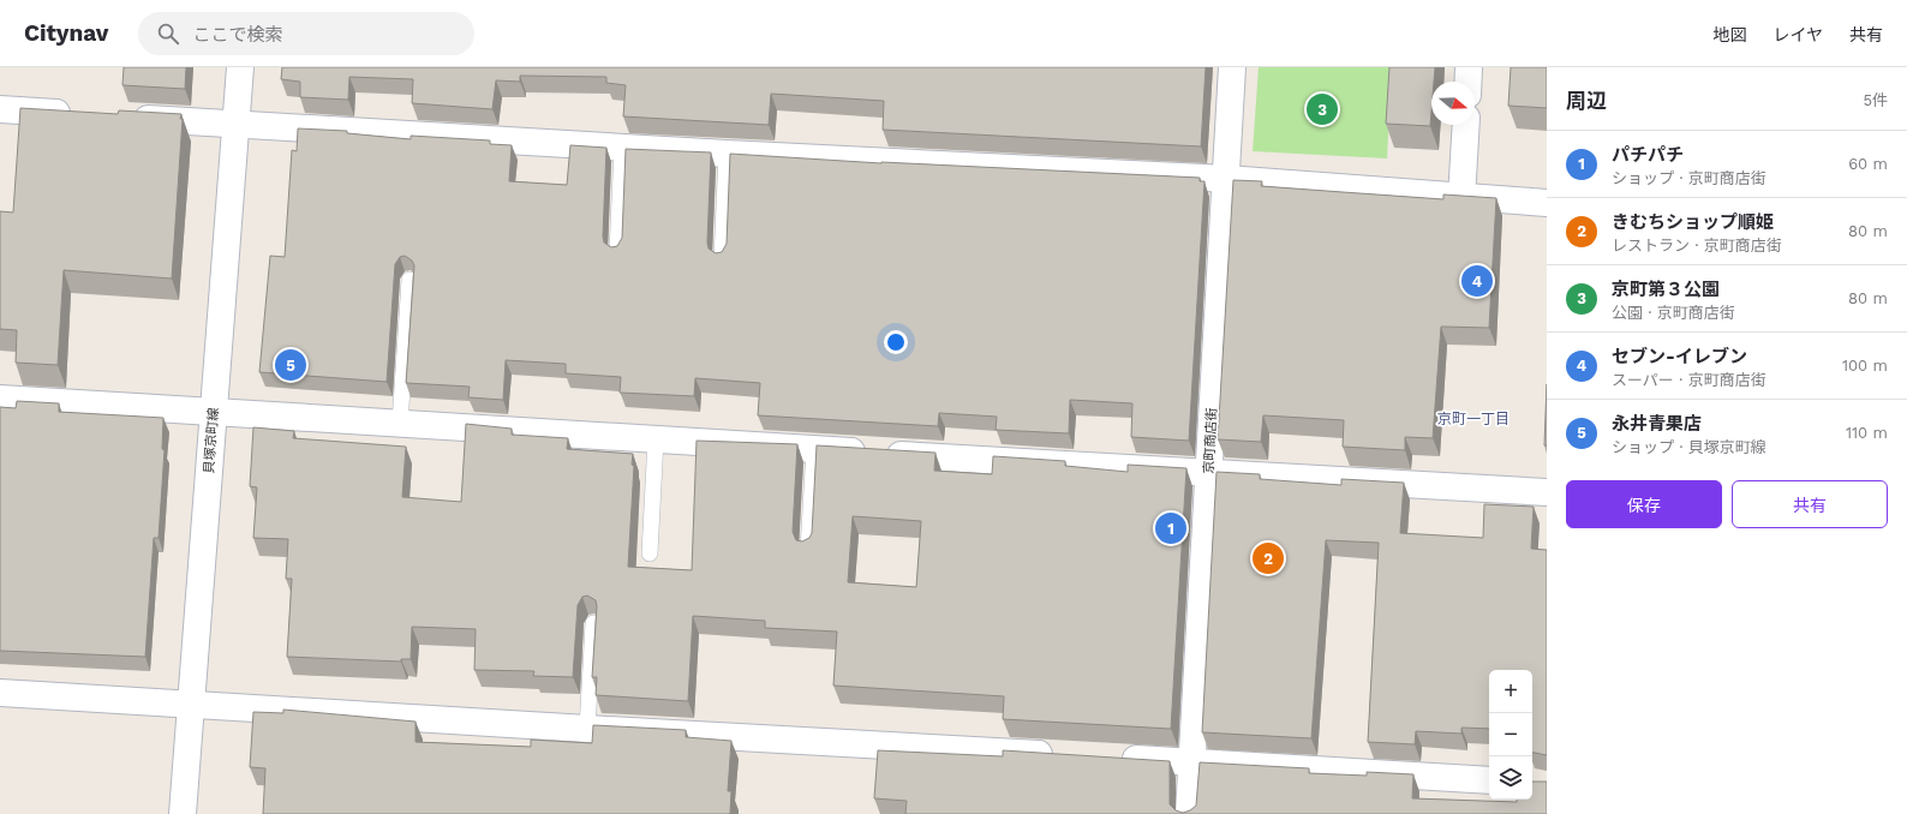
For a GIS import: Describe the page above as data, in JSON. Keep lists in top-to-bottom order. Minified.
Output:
{"streets":{"street":["貝塚京町線","京町商店街"]},"districts":["京町一丁目"],"north":"right","page":{"header":"Citynav","search":"ここで検索","nav":["地図","レイヤ","共有"],"heading":["周辺","5件"],"pins":["3","4","5","1","2"],"list":[{"mark":"1","name":"パチパチ","note":"ショップ · 京町商店街","value":"60 m"},{"mark":"2","name":"きむちショップ順姫","note":"レストラン · 京町商店街","value":"80 m"},{"mark":"3","name":"京町第３公園","note":"公園 · 京町商店街","value":"80 m"},{"mark":"4","name":"セブン-イレブン","note":"スーパー · 京町商店街","value":"100 m"},{"mark":"5","name":"永井青果店","note":"ショップ · 貝塚京町線","value":"110 m"}],"buttons":["保存","共有"],"map_buttons":["+","−"]}}
